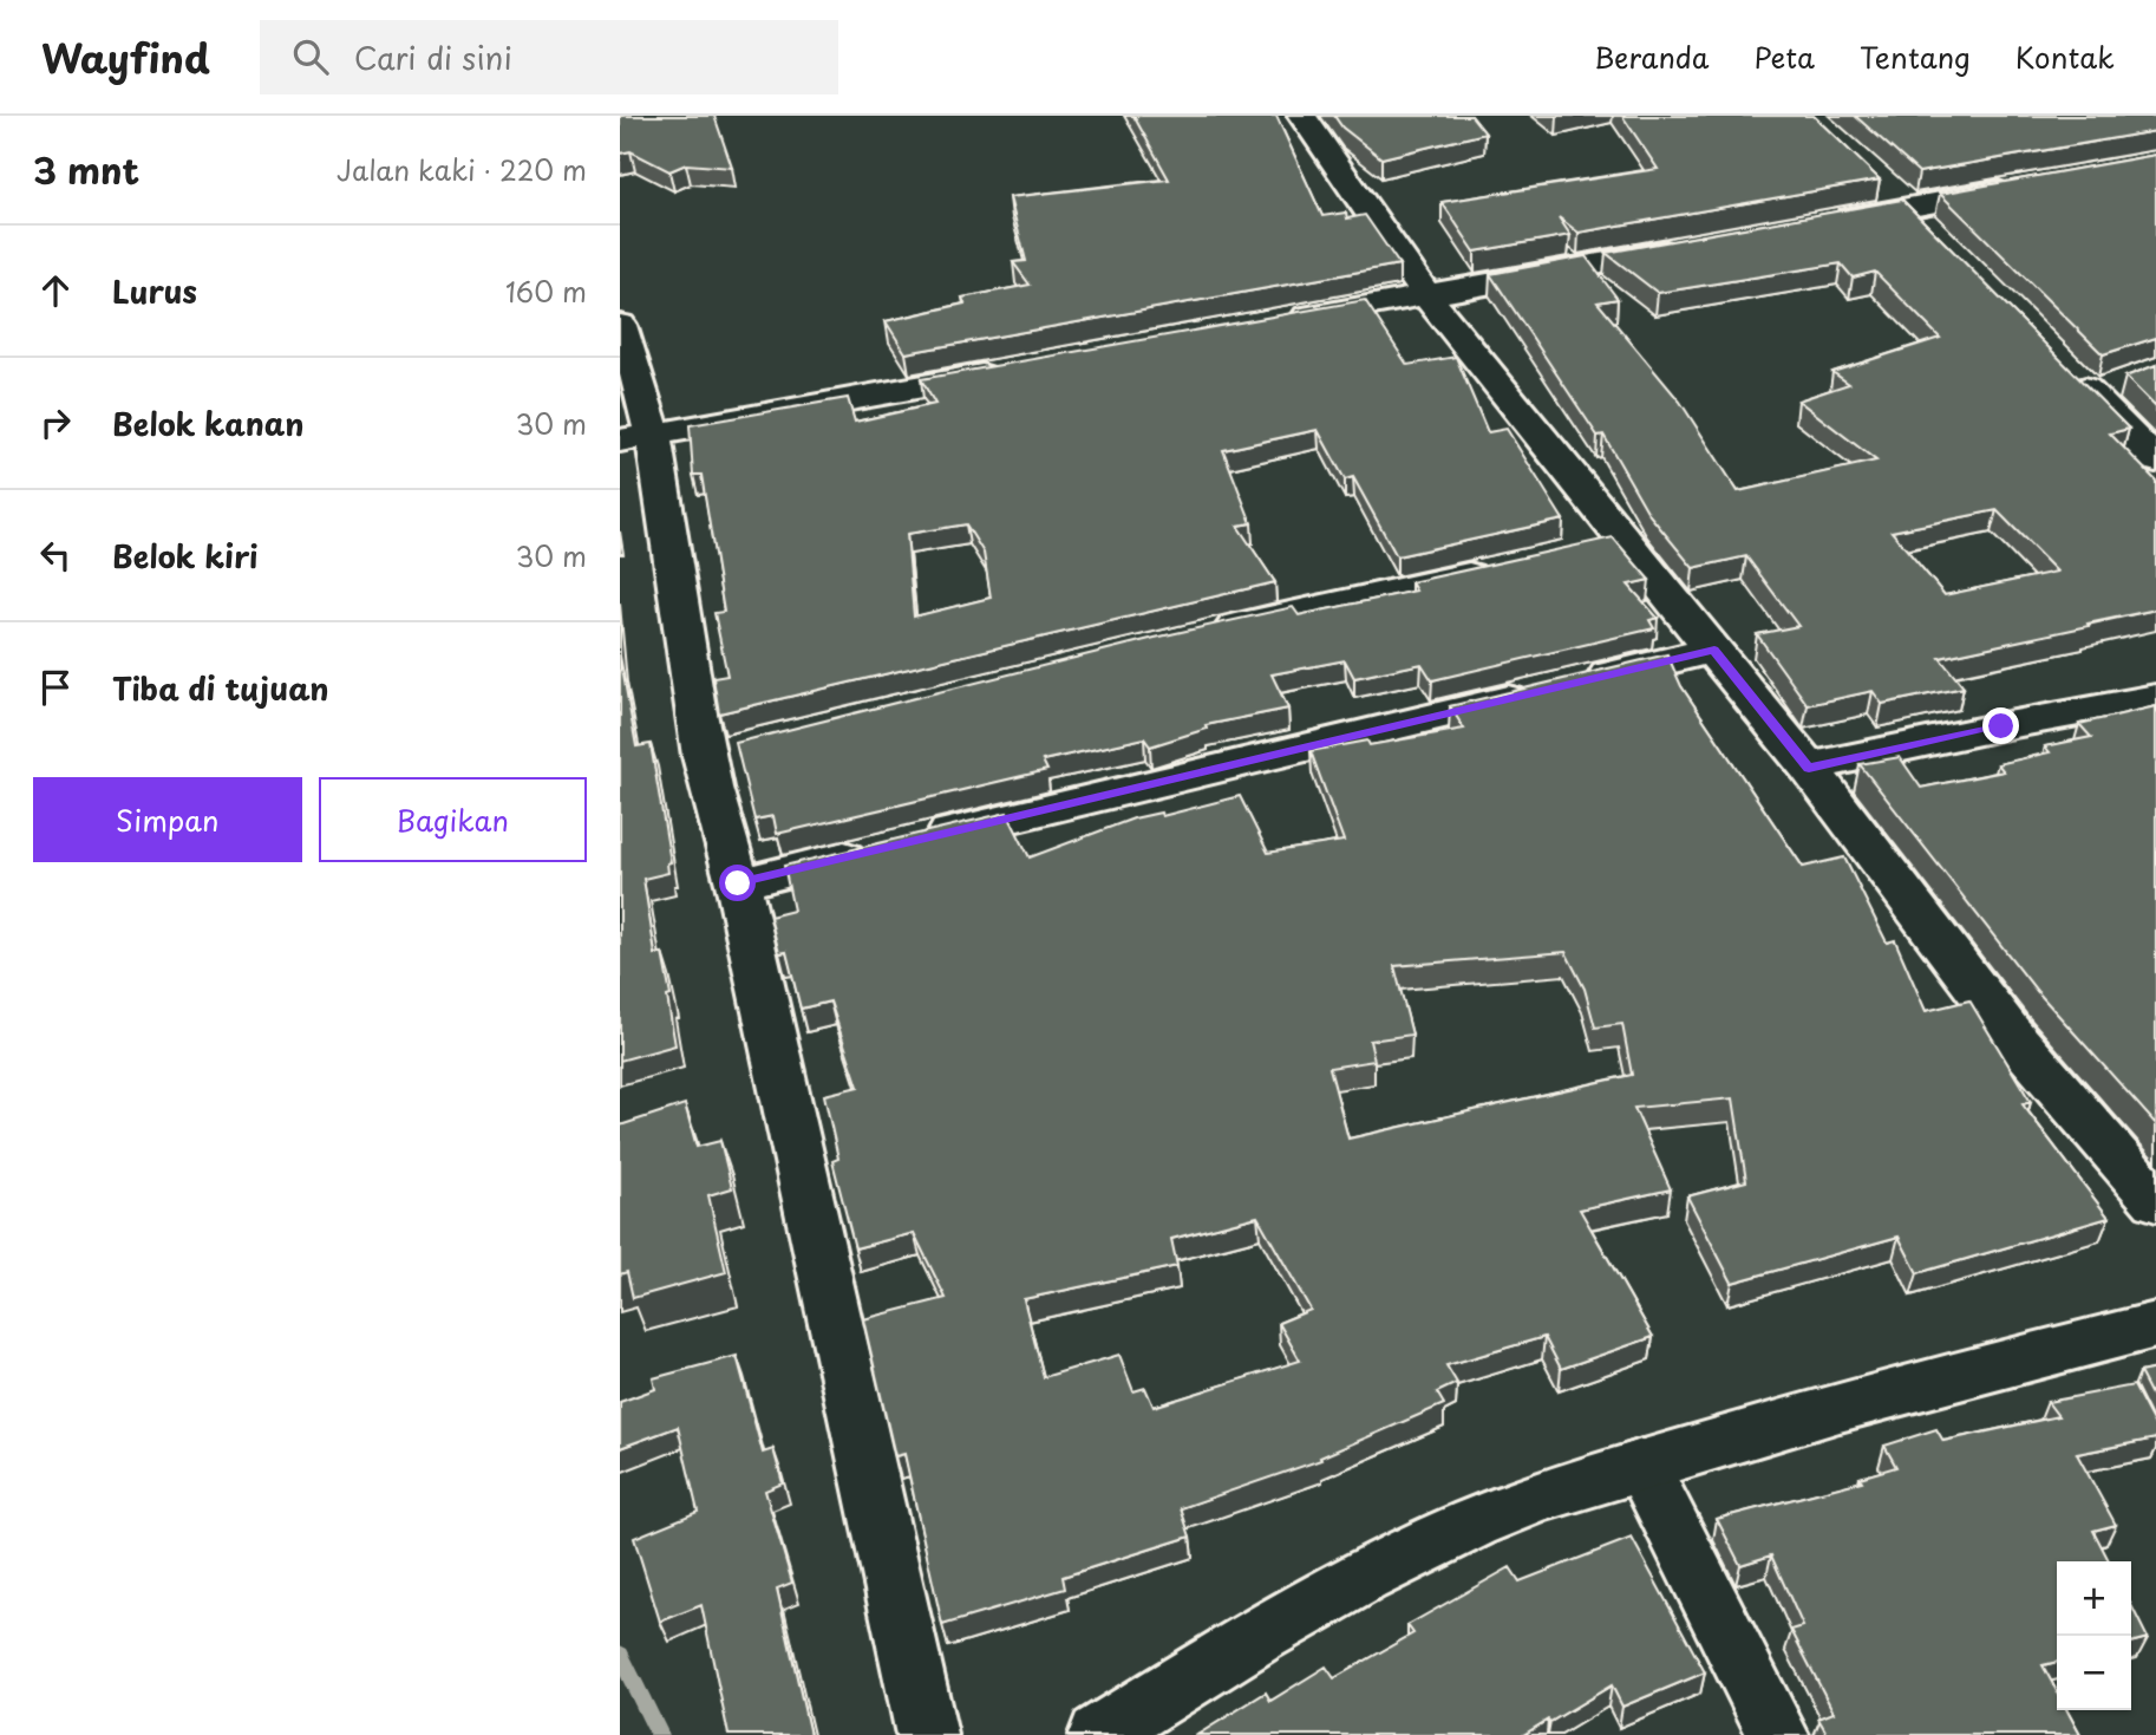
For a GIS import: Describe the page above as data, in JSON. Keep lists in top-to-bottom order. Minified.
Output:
{"page":{"header":"Wayfind","search":"Cari di sini","nav":["Beranda","Peta","Tentang","Kontak"],"heading":["3 mnt","Jalan kaki · 220 m"],"list":[["Lurus","160 m"],["Belok kanan","30 m"],["Belok kiri","30 m"],"Tiba di tujuan"],"buttons":["Simpan","Bagikan"],"map_buttons":["+","−"]}}
